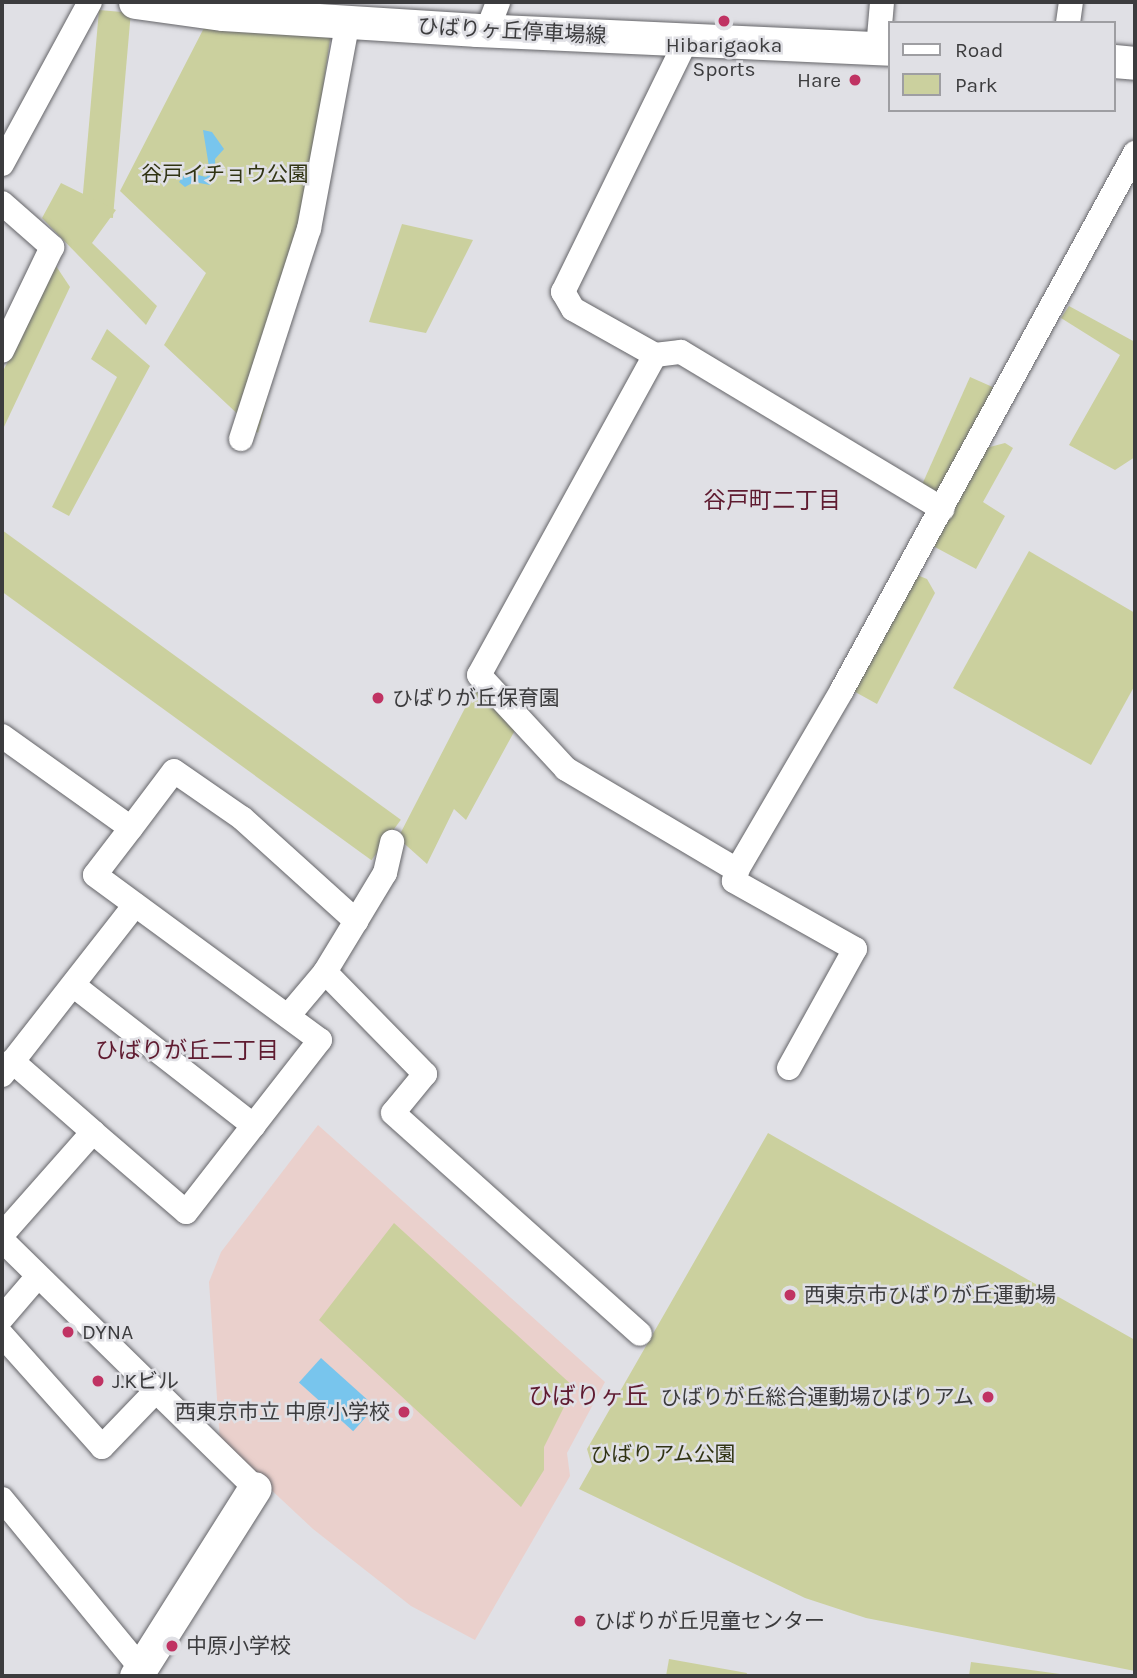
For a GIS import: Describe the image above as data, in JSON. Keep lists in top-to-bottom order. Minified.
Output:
{"streets":{"main road":["ひばりヶ丘停車場線"]},"districts":["谷戸町二丁目","ひばりが丘二丁目","ひばりヶ丘"],"parks":["谷戸イチョウ公園","ひばりアム公園"],"places":["Hibarigaoka Sports","Hare","ひばりが丘保育園","西東京市ひばりが丘運動場","DYNA","J.Kビル","ひばりが丘総合運動場ひばりアム","西東京市立 中原小学校","ひばりが丘児童センター","中原小学校"],"legend":["Road","Park"]}
